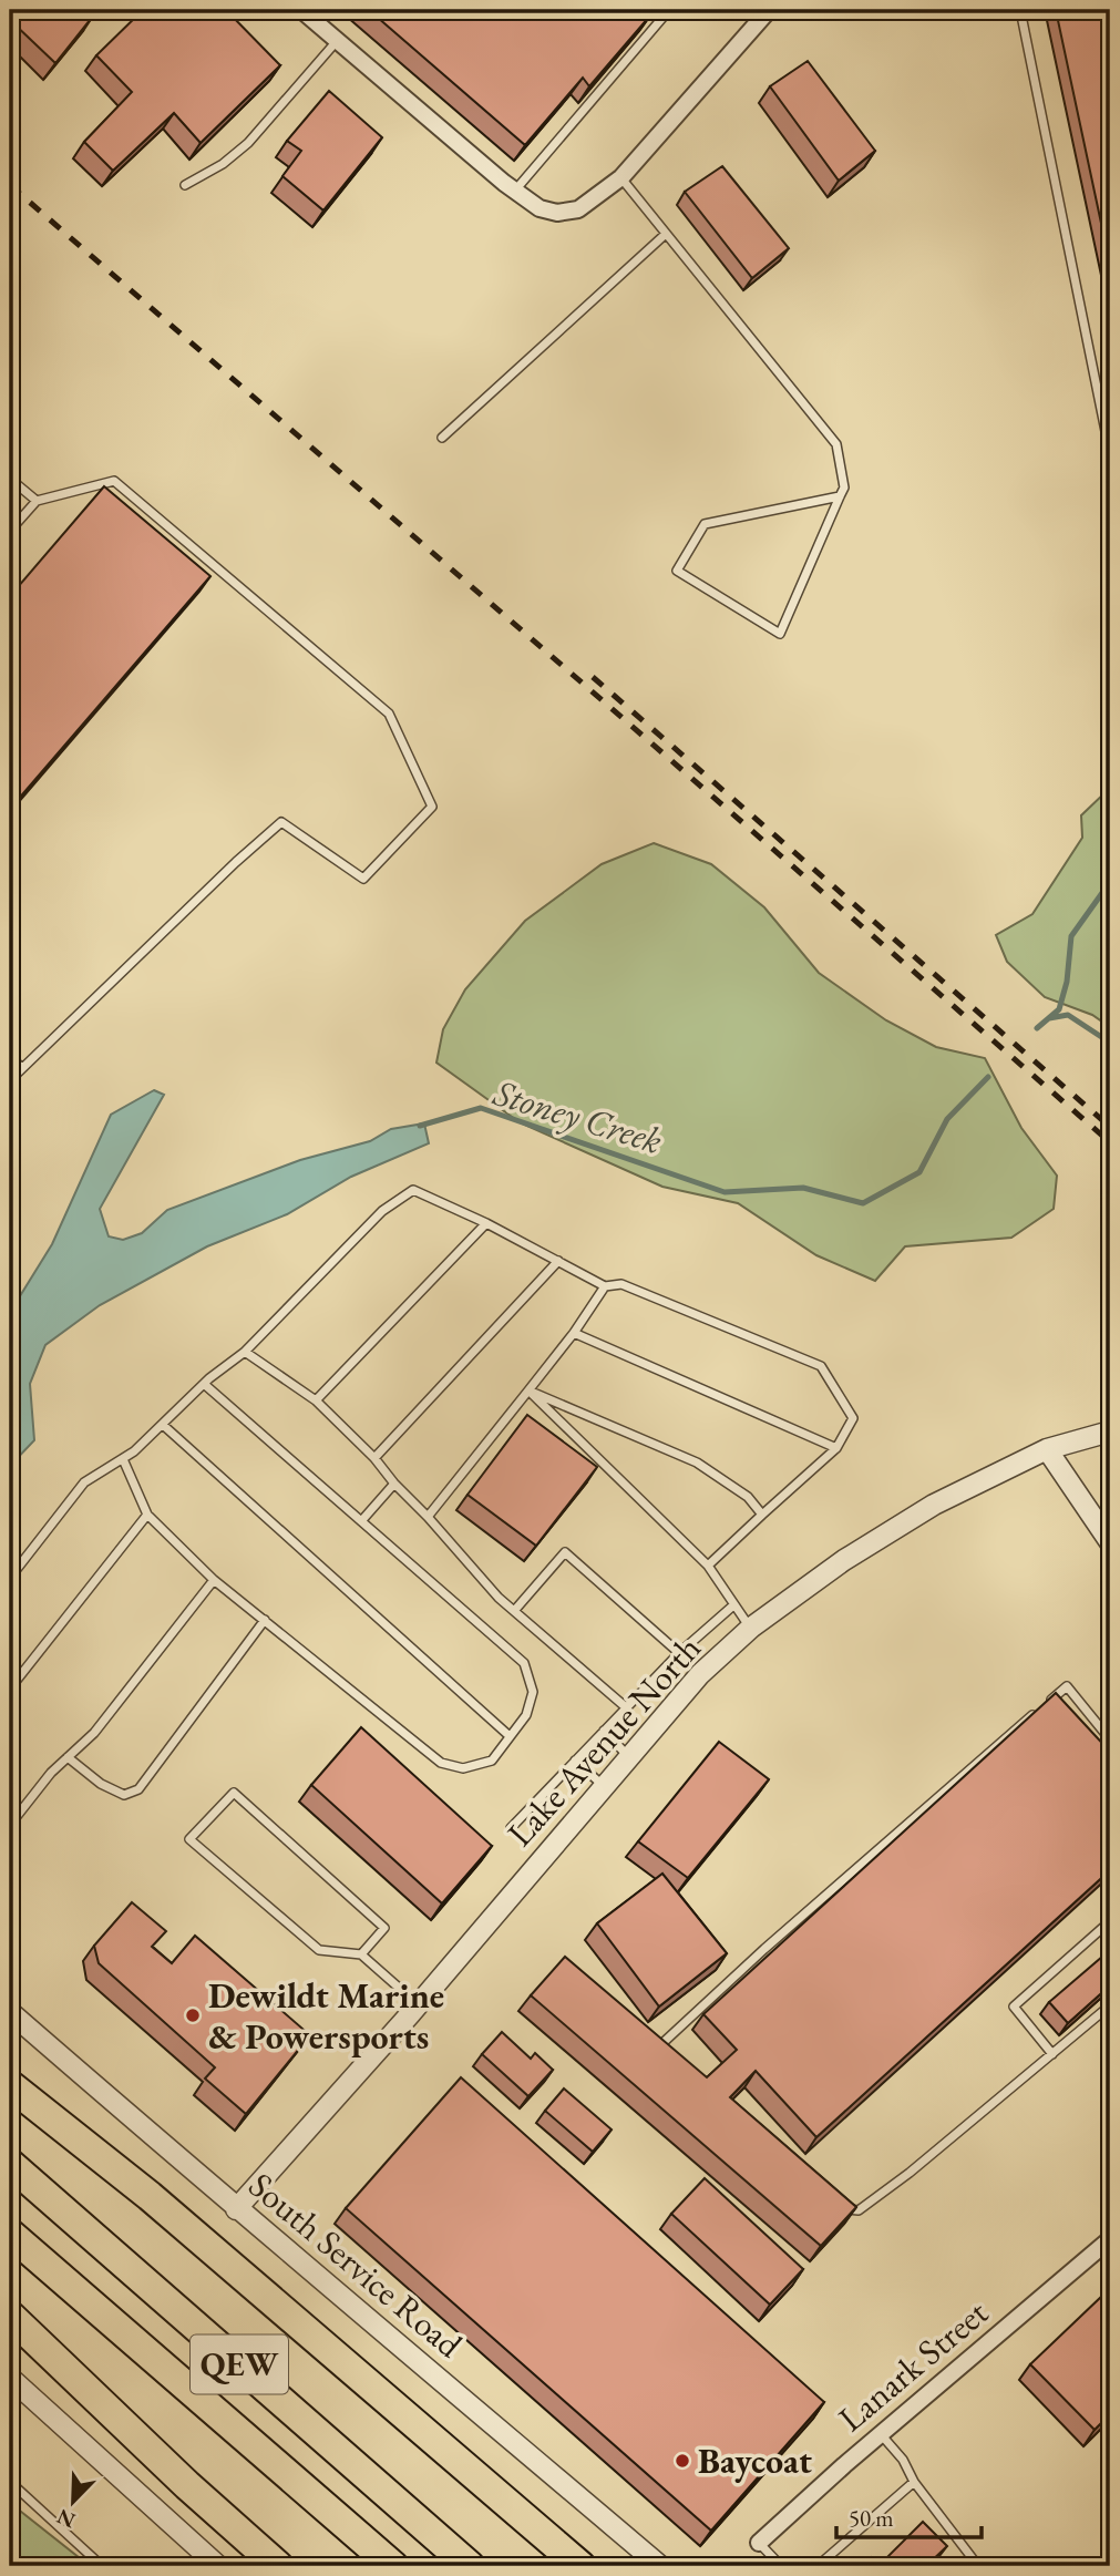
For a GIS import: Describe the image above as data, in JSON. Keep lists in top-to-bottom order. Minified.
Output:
{"streets":{"highway":["QEW"],"street":["Lake Avenue North","South Service Road","Lanark Street"]},"crossings":[["Lake Avenue North","South Service Road"]],"water":["Stoney Creek"],"places":["Dewildt Marine & Powersports","Baycoat"],"scale_bar":"50 m","north":"bottom left"}
